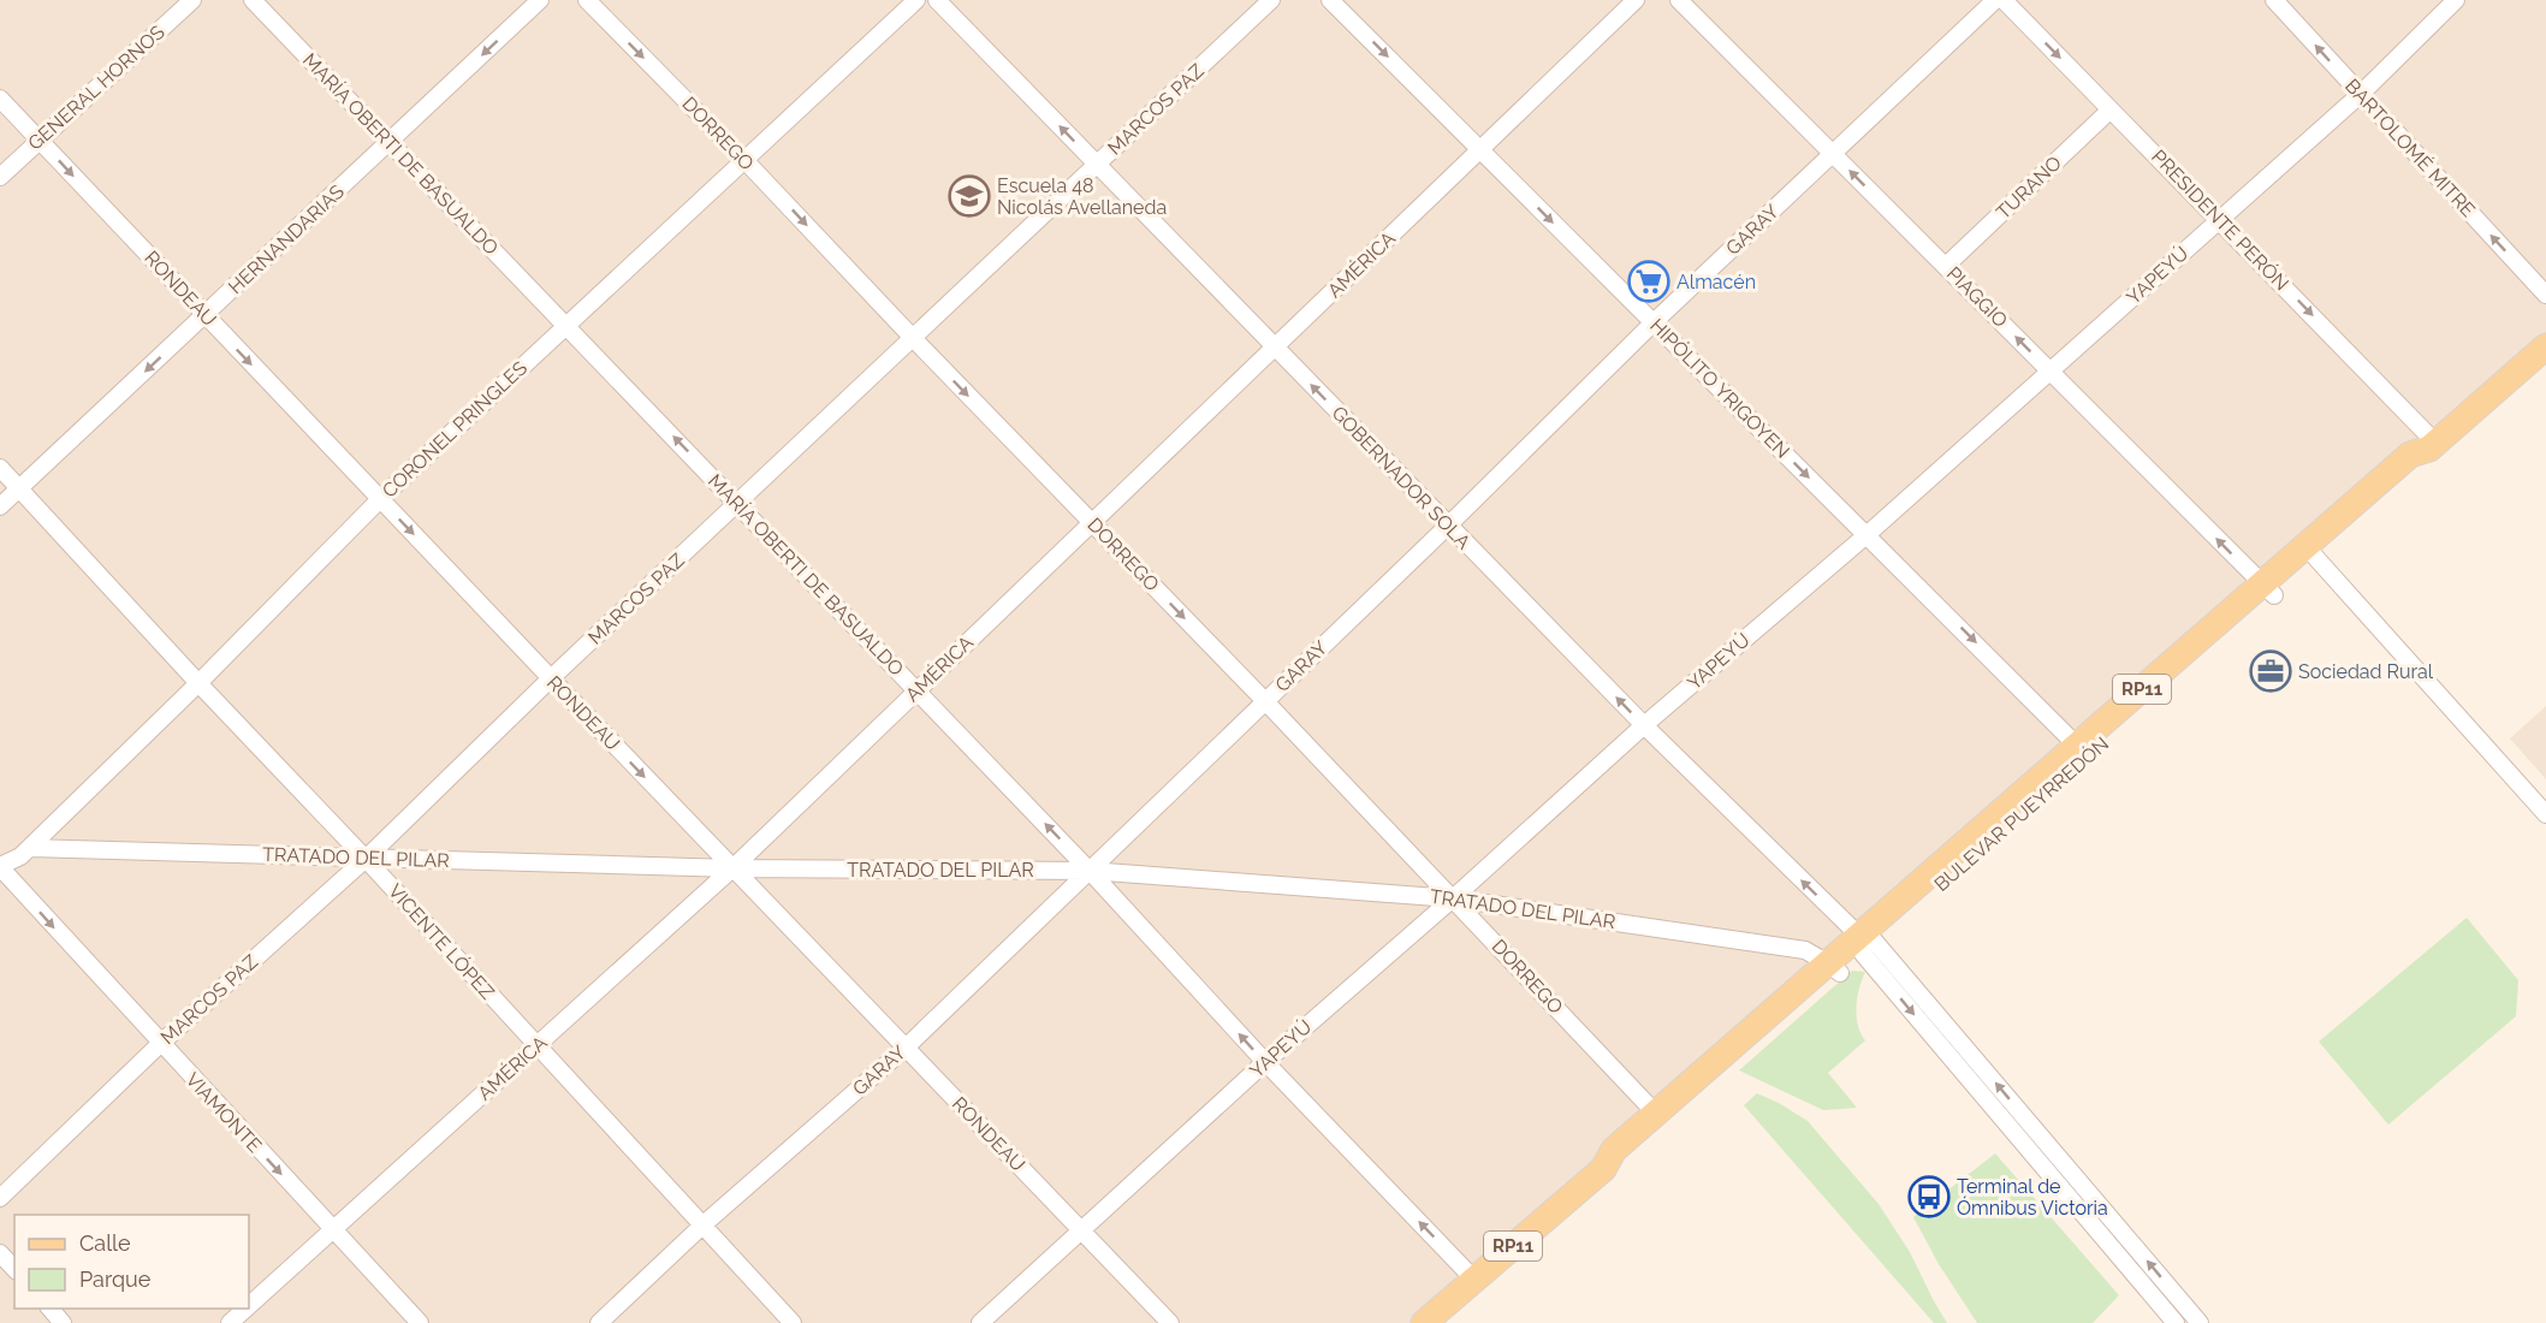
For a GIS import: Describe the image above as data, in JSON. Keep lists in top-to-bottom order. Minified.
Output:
{"streets":{"main road":["RP11","BULEVAR PUEYRREDÓN"],"street":["GENERAL HORNOS","MARCOS PAZ","DORREGO","BARTOLOMÉ MITRE","MARÍA OBERTI DE BASUALDO","TURANO","PRESIDENTE PERÓN","GARAY","HERNANDARIAS","AMÉRICA","YAPEYÚ","RONDEAU","PIAGGIO","HIPÓLITO YRIGOYEN","CORONEL PRINGLES","GOBERNADOR SOLA","TRATADO DEL PILAR","VICENTE LÓPEZ","VIAMONTE"]},"crossings":[["GENERAL HORNOS","RONDEAU"],["MARCOS PAZ","DORREGO"],["MARCOS PAZ","MARÍA OBERTI DE BASUALDO"],["MARCOS PAZ","RONDEAU"],["MARCOS PAZ","GOBERNADOR SOLA"],["MARCOS PAZ","TRATADO DEL PILAR"],["MARCOS PAZ","VICENTE LÓPEZ"],["MARCOS PAZ","VIAMONTE"],["DORREGO","GARAY"],["DORREGO","AMÉRICA"],["DORREGO","YAPEYÚ"],["DORREGO","CORONEL PRINGLES"],["DORREGO","BULEVAR PUEYRREDÓN"],["DORREGO","TRATADO DEL PILAR"],["BARTOLOMÉ MITRE","YAPEYÚ"],["MARÍA OBERTI DE BASUALDO","GARAY"],["MARÍA OBERTI DE BASUALDO","HERNANDARIAS"],["MARÍA OBERTI DE BASUALDO","AMÉRICA"],["MARÍA OBERTI DE BASUALDO","YAPEYÚ"],["MARÍA OBERTI DE BASUALDO","CORONEL PRINGLES"],["MARÍA OBERTI DE BASUALDO","BULEVAR PUEYRREDÓN"],["MARÍA OBERTI DE BASUALDO","TRATADO DEL PILAR"],["TURANO","PRESIDENTE PERÓN"],["TURANO","PIAGGIO"],["PRESIDENTE PERÓN","YAPEYÚ"],["PRESIDENTE PERÓN","BULEVAR PUEYRREDÓN"],["GARAY","RONDEAU"],["GARAY","PIAGGIO"],["GARAY","HIPÓLITO YRIGOYEN"],["GARAY","GOBERNADOR SOLA"],["GARAY","TRATADO DEL PILAR"],["GARAY","VICENTE LÓPEZ"],["HERNANDARIAS","RONDEAU"],["HERNANDARIAS","VICENTE LÓPEZ"],["AMÉRICA","RONDEAU"],["AMÉRICA","HIPÓLITO YRIGOYEN"],["AMÉRICA","GOBERNADOR SOLA"],["AMÉRICA","TRATADO DEL PILAR"],["AMÉRICA","VICENTE LÓPEZ"],["AMÉRICA","VIAMONTE"],["YAPEYÚ","RONDEAU"],["YAPEYÚ","PIAGGIO"],["YAPEYÚ","HIPÓLITO YRIGOYEN"],["YAPEYÚ","GOBERNADOR SOLA"],["YAPEYÚ","TRATADO DEL PILAR"],["RONDEAU","CORONEL PRINGLES"],["RONDEAU","TRATADO DEL PILAR"],["PIAGGIO","BULEVAR PUEYRREDÓN"],["HIPÓLITO YRIGOYEN","BULEVAR PUEYRREDÓN"],["CORONEL PRINGLES","TRATADO DEL PILAR"],["CORONEL PRINGLES","VICENTE LÓPEZ"],["CORONEL PRINGLES","VIAMONTE"],["GOBERNADOR SOLA","BULEVAR PUEYRREDÓN"],["BULEVAR PUEYRREDÓN","TRATADO DEL PILAR"],["TRATADO DEL PILAR","VICENTE LÓPEZ"]],"one_way":["DORREGO","BARTOLOMÉ MITRE","MARÍA OBERTI DE BASUALDO","PRESIDENTE PERÓN","HERNANDARIAS","RONDEAU","PIAGGIO","HIPÓLITO YRIGOYEN","GOBERNADOR SOLA","VIAMONTE"],"places":{"school or university":["Escuela 48 Nicolás Avellaneda"],"supermarket":["Almacén"],"office":["Sociedad Rural"],"bus stop":["Terminal de Ómnibus Victoria"]},"legend":["Calle","Parque"]}
